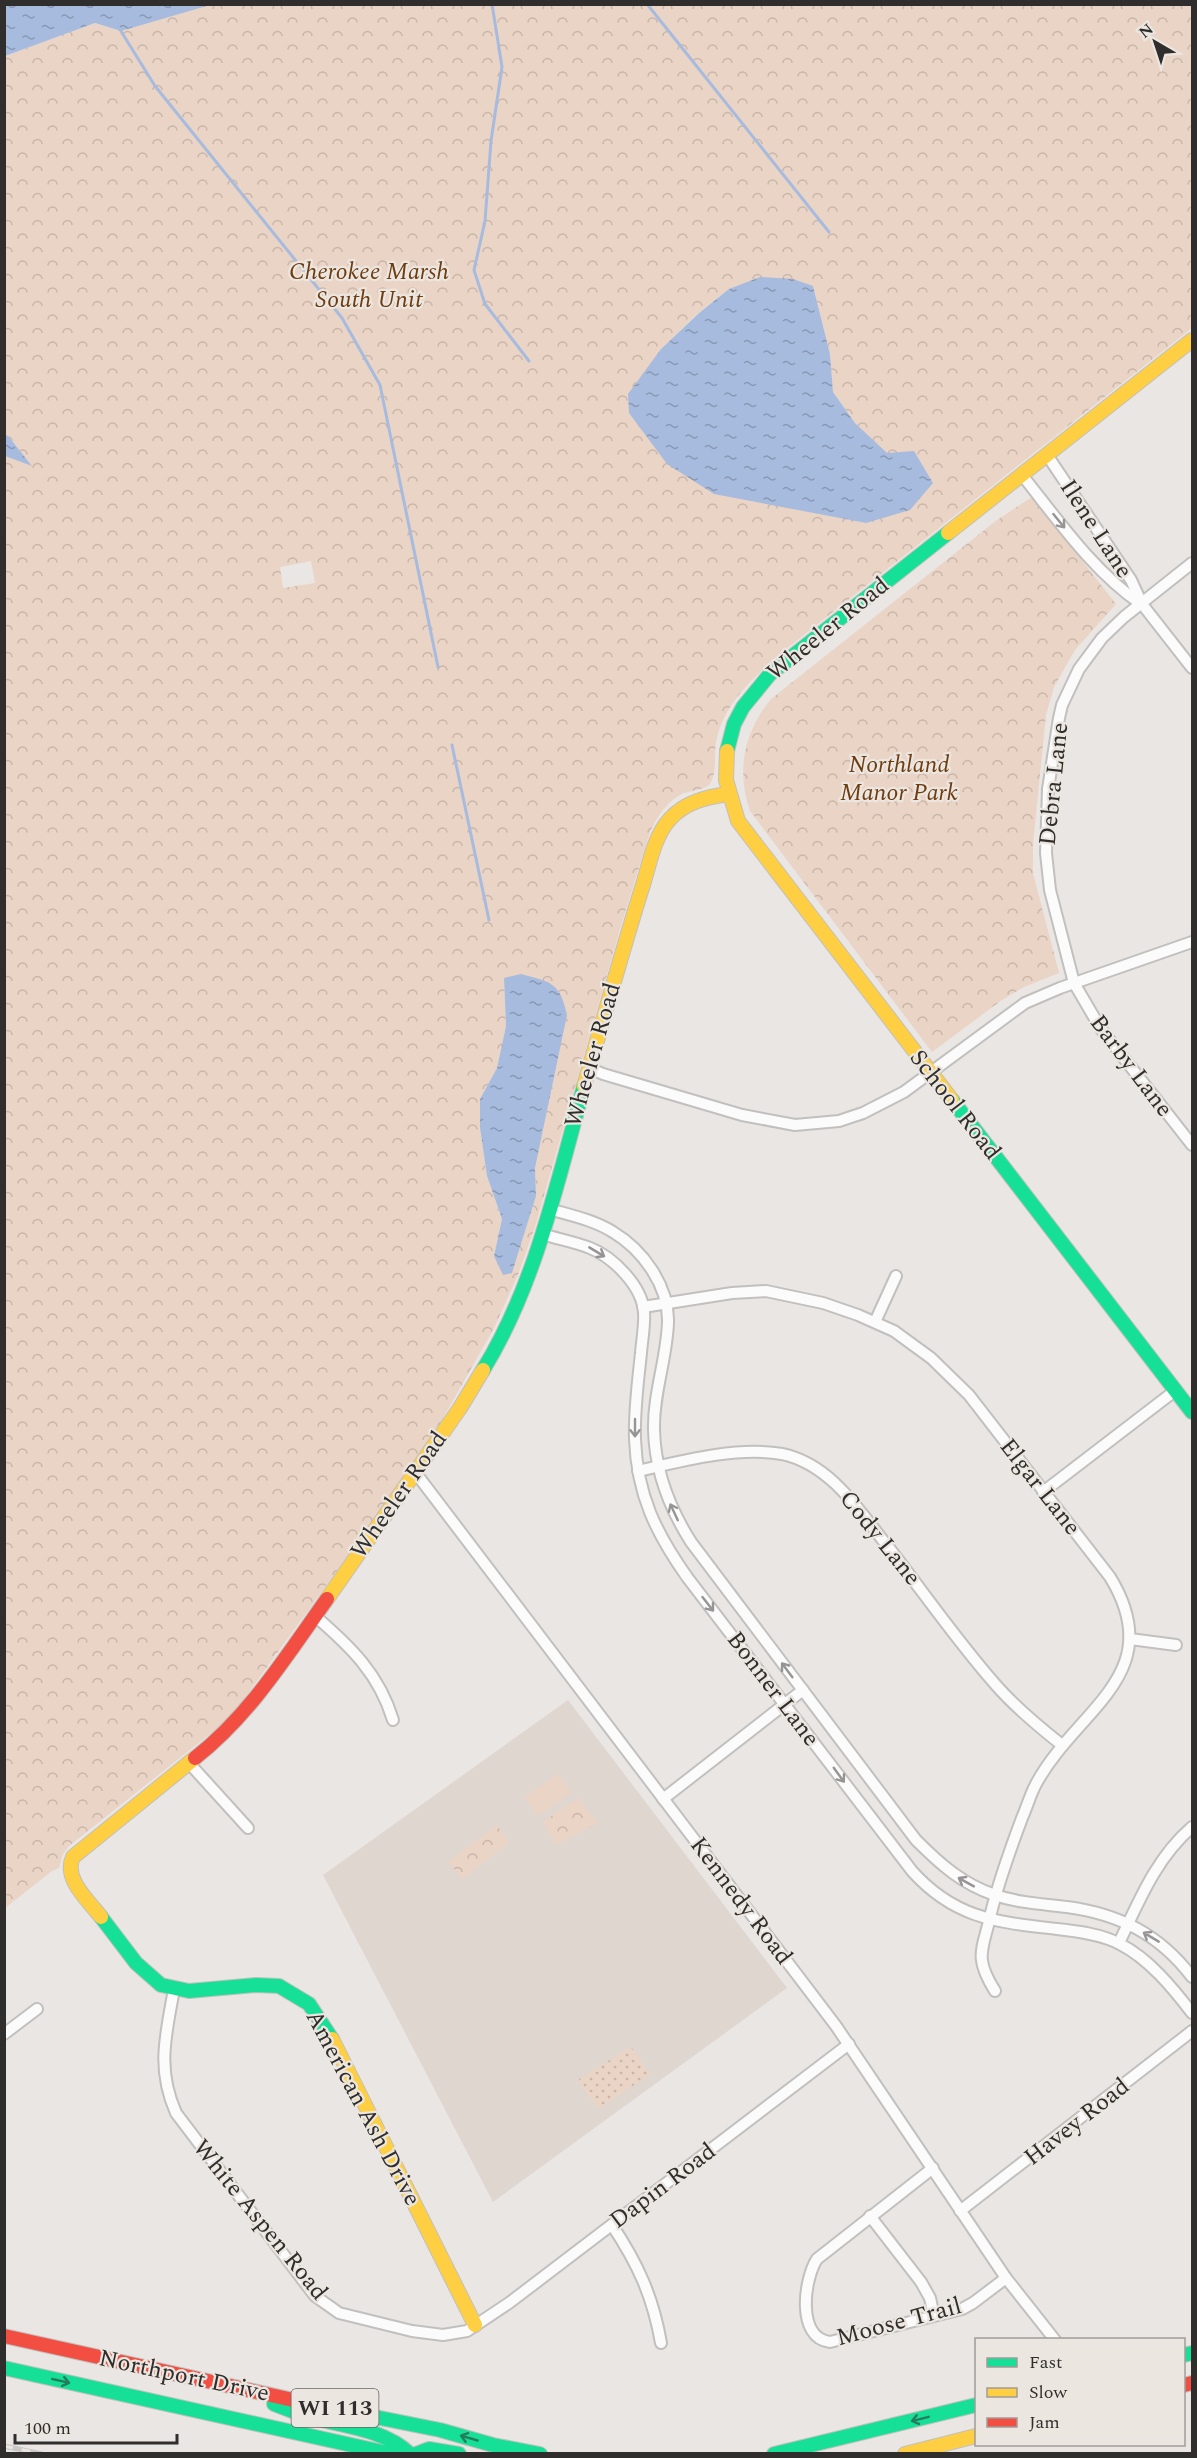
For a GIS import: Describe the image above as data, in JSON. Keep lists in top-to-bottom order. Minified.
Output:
{"streets":{"street":["Ilene Lane","Wheeler Road","Debra Lane","Barby Lane","School Road","Elgar Lane","Cody Lane","Bonner Lane","Kennedy Road","American Ash Drive","Havey Road","Dapin Road","White Aspen Road","Moose Trail","Northport Drive","WI 113"]},"crossings":[["Ilene Lane","Wheeler Road"],["Ilene Lane","Debra Lane"],["Wheeler Road","School Road"],["Wheeler Road","Bonner Lane"],["Wheeler Road","Kennedy Road"],["Wheeler Road","American Ash Drive"],["Debra Lane","Barby Lane"],["Elgar Lane","Cody Lane"],["Elgar Lane","Bonner Lane"],["Cody Lane","Bonner Lane"],["Kennedy Road","Havey Road"],["Kennedy Road","Dapin Road"],["Kennedy Road","Moose Trail"],["American Ash Drive","Dapin Road"],["American Ash Drive","White Aspen Road"],["Dapin Road","White Aspen Road"]],"parks":["Cherokee Marsh South Unit","Northland Manor Park"],"legend":["Fast","Slow","Jam"],"scale_bar":"100 m","north":"top left"}
